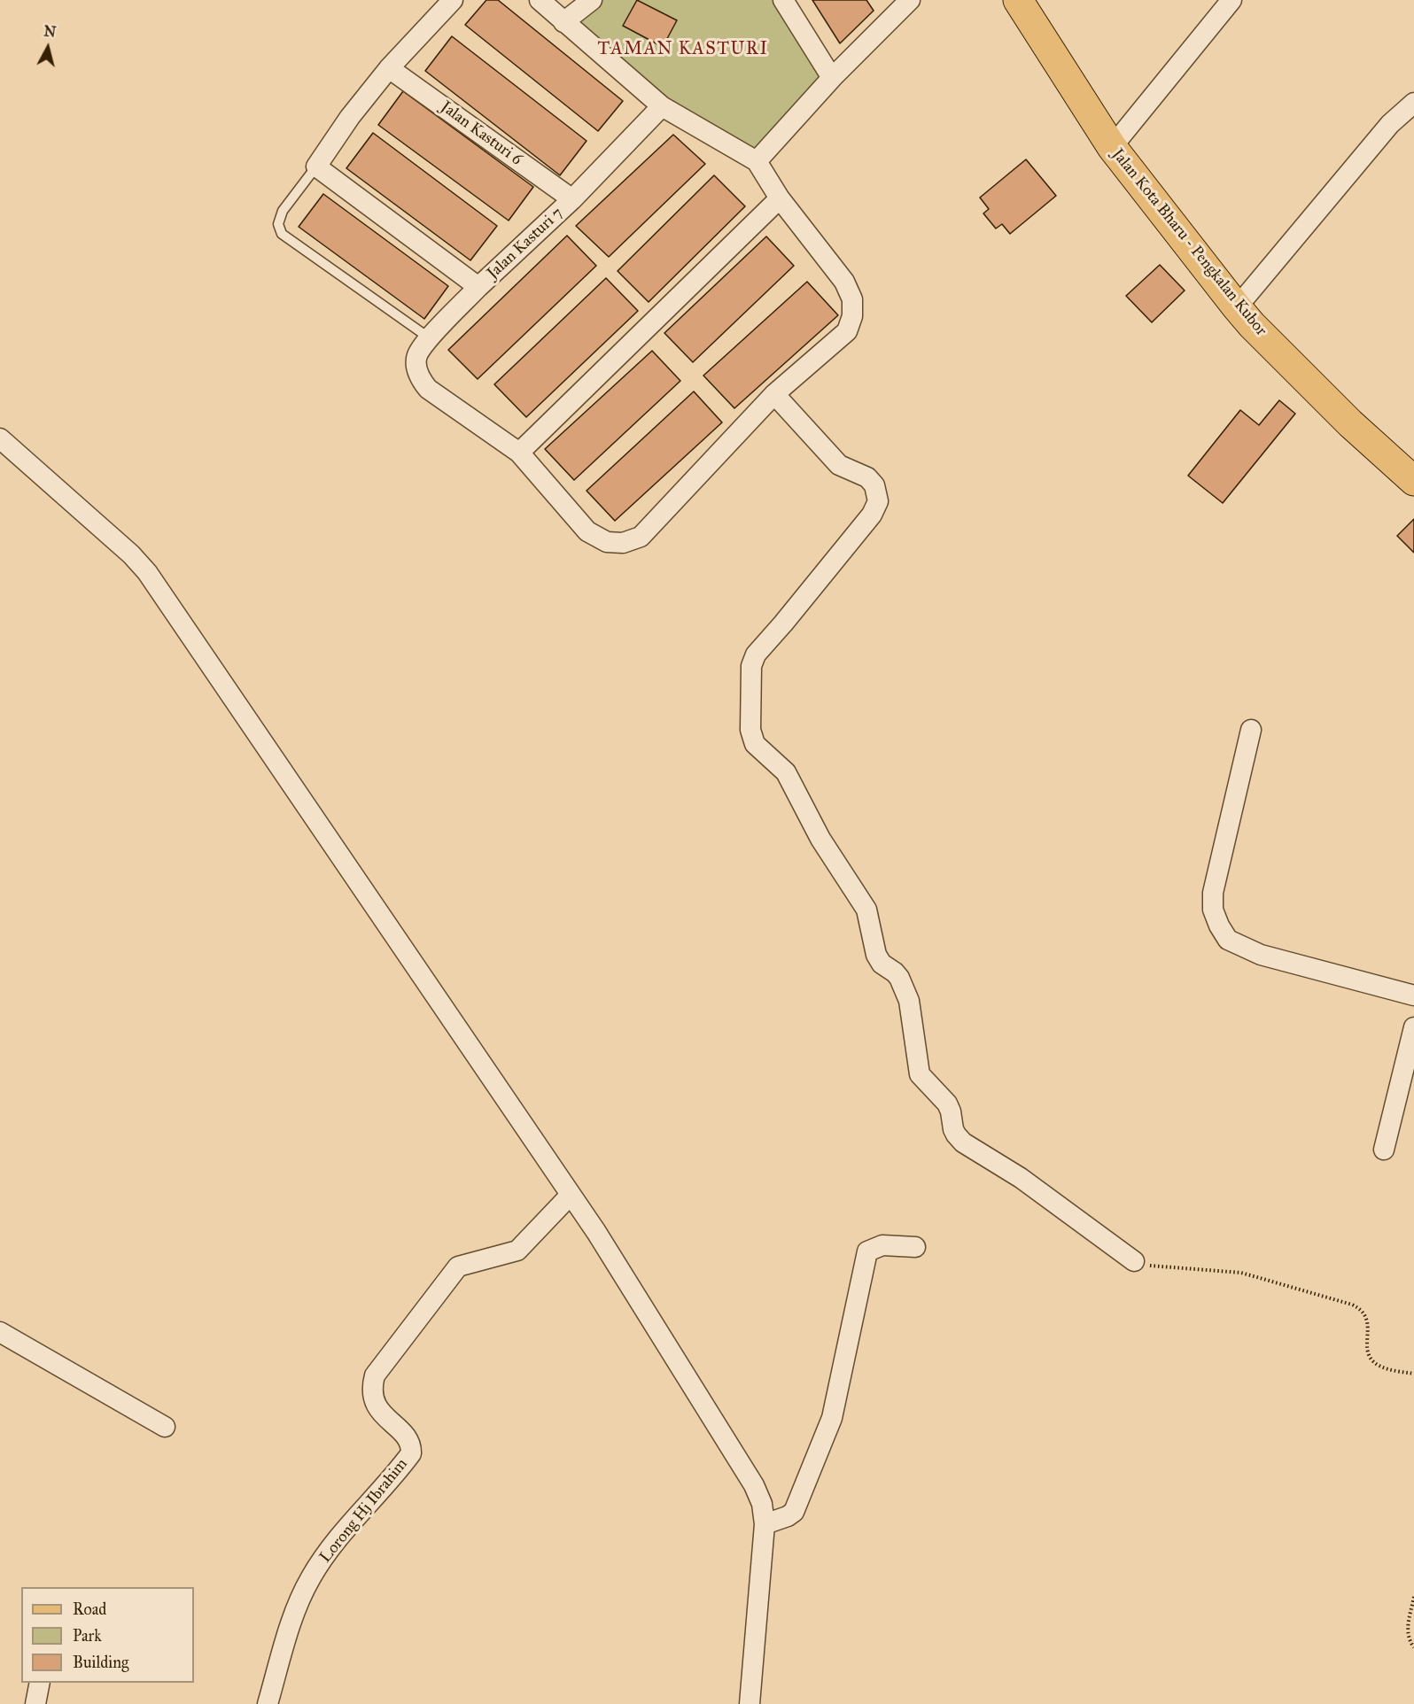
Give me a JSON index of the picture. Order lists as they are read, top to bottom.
{
  "streets": {
    "main road": ["Jalan Kota Bharu - Pengkalan Kubor"],
    "street": ["Jalan Kasturi 6", "Jalan Kasturi 7", "Lorong Hj Ibrahim"]
  },
  "crossings": [
    ["Jalan Kasturi 6", "Jalan Kasturi 7"]
  ],
  "districts": ["TAMAN KASTURI"],
  "legend": ["Road", "Park", "Building"],
  "north": "top"
}
